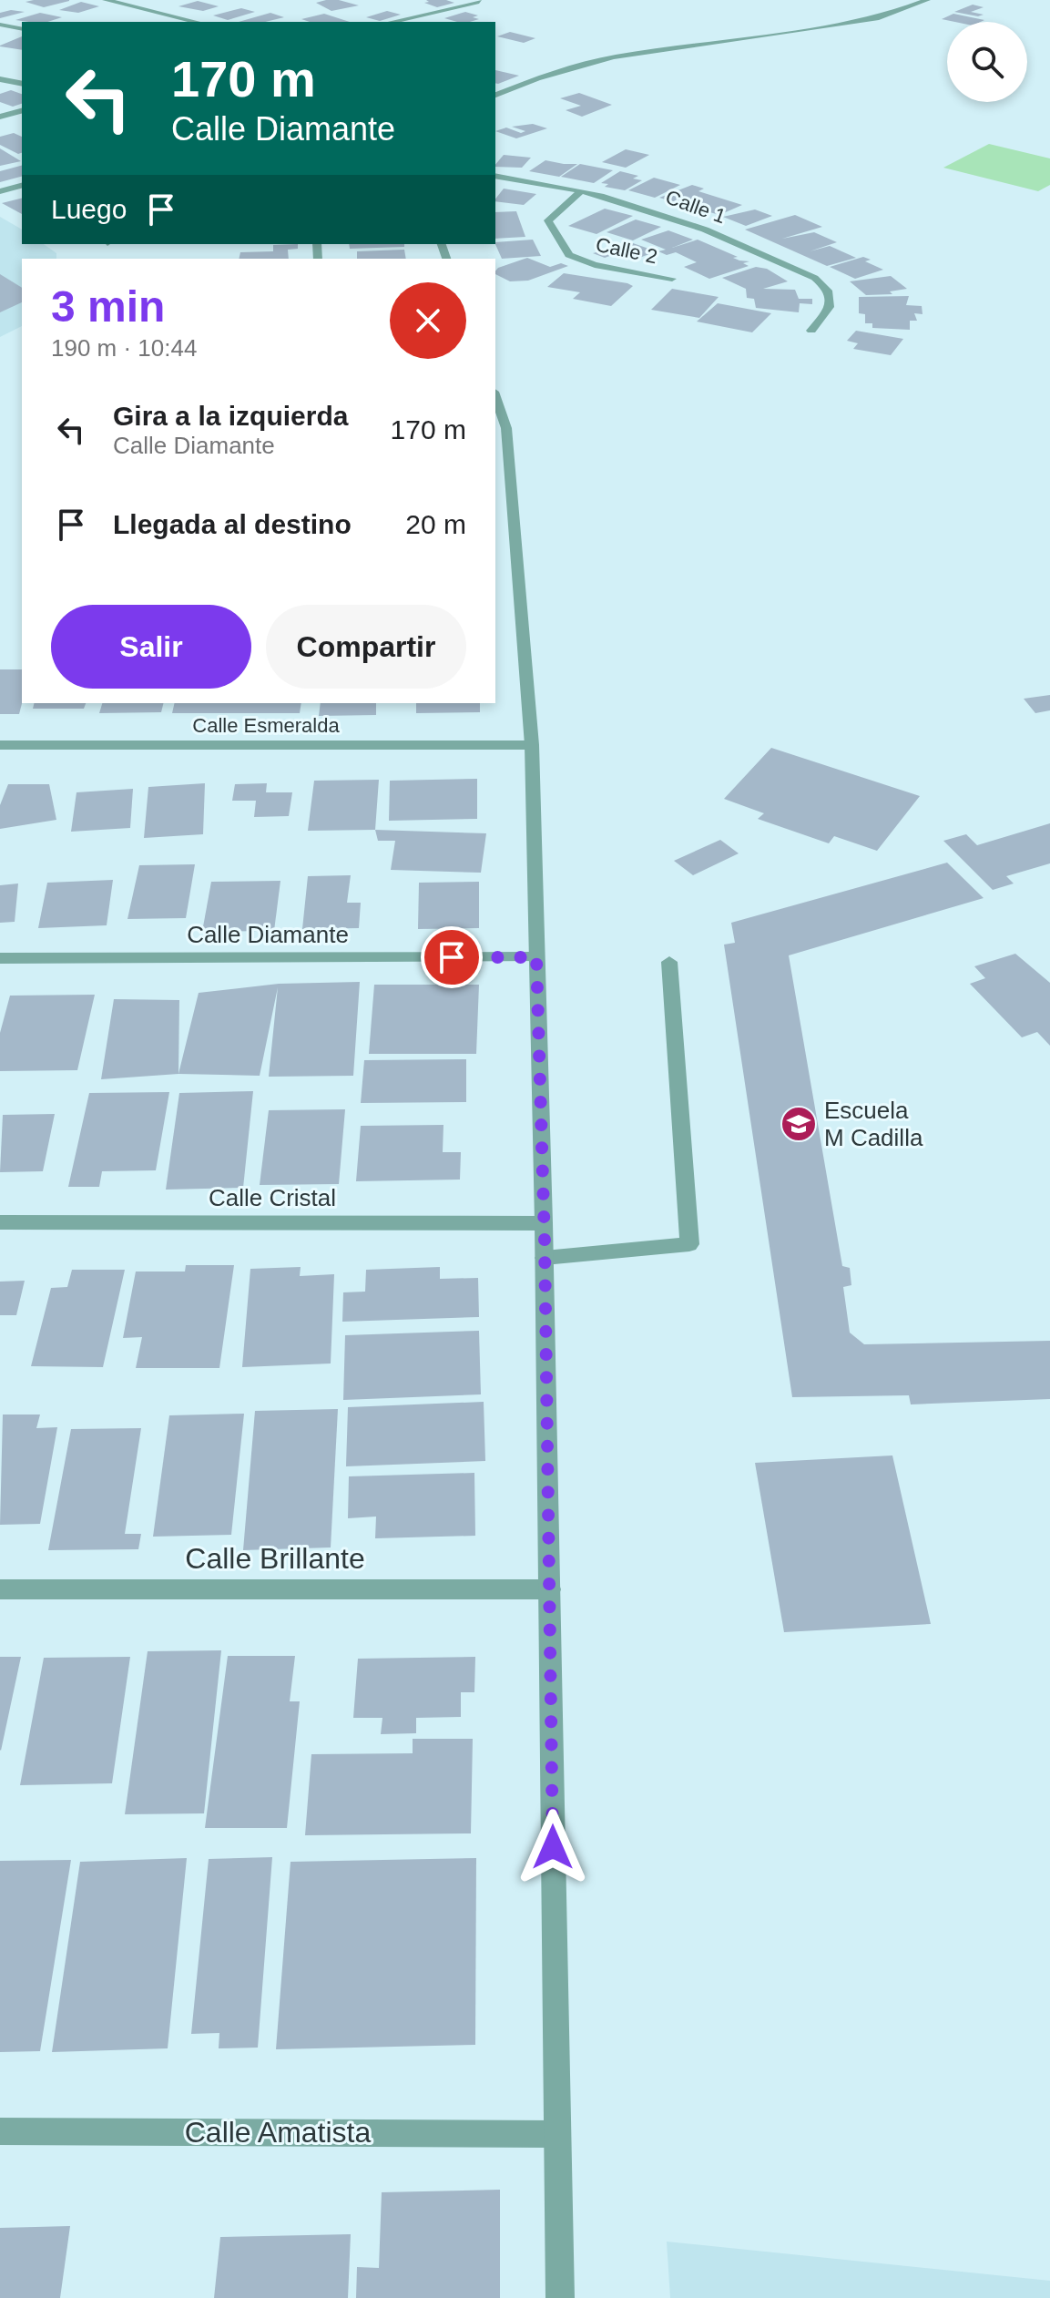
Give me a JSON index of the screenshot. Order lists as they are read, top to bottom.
{
  "streets": {
    "street": [
      "Calle 1",
      "Calle 2",
      "Calle Esmeralda",
      "Calle Diamante",
      "Calle Cristal",
      "Calle Brillante",
      "Calle Amatista"
    ]
  },
  "crossings": [
    ["Calle 1", "Calle 2"]
  ],
  "places": {
    "school or university": ["Escuela M Cadilla"]
  },
  "page": {
    "turn": ["170 m", "Calle Diamante"],
    "then": "Luego",
    "heading": ["3 min", "190 m · 10:44"],
    "list": [
      {
        "name": "Gira a la izquierda",
        "note": "Calle Diamante",
        "value": "170 m"
      },
      {
        "name": "Llegada al destino",
        "value": "20 m"
      }
    ],
    "buttons": ["Salir", "Compartir"]
  }
}
